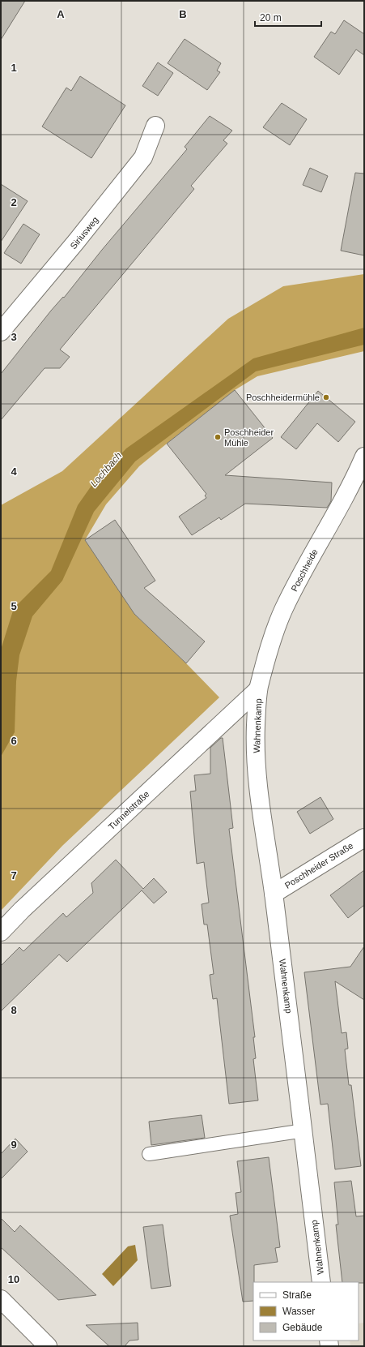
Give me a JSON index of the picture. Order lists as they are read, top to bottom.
{
  "streets": {
    "street": [
      "Siriusweg",
      "Poschheide",
      "Wahnenkamp",
      "Tunnelstraße",
      "Poschheider Straße"
    ]
  },
  "crossings": [
    ["Poschheide", "Wahnenkamp"],
    ["Poschheide", "Tunnelstraße"],
    ["Wahnenkamp", "Tunnelstraße"],
    ["Wahnenkamp", "Poschheider Straße"]
  ],
  "water": ["Lochbach"],
  "places": ["Poschheidermühle", "Poschheider Mühle"],
  "legend": ["Straße", "Wasser", "Gebäude"],
  "scale_bar": "20 m",
  "grid": {
    "columns": ["A", "B"],
    "rows": [
      "1",
      "2",
      "3",
      "4",
      "5",
      "6",
      "7",
      "8",
      "9",
      "10"
    ]
  }
}
